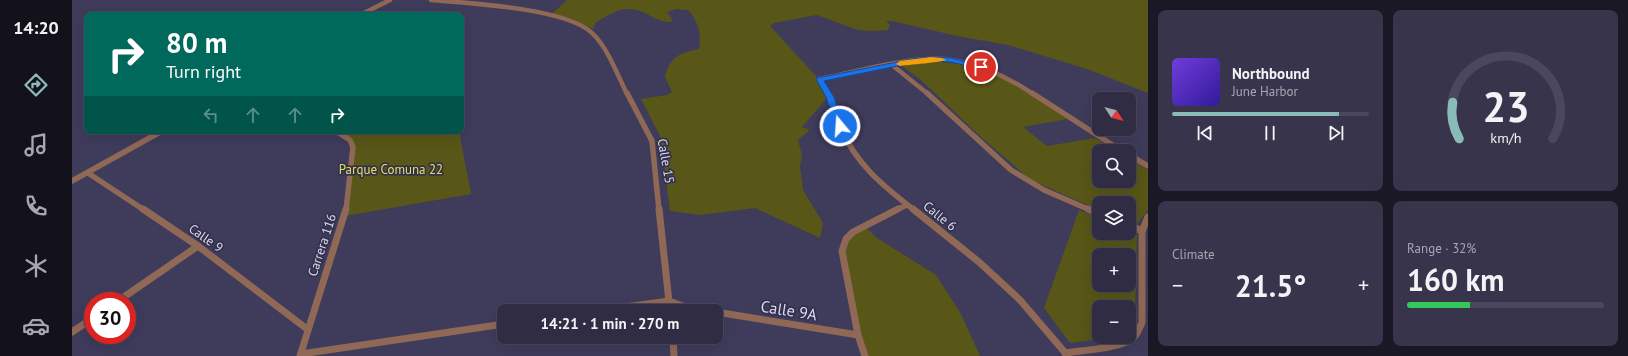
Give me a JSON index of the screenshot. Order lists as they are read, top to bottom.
{
  "streets": {
    "street": [
      "Calle 15",
      "Calle 6",
      "Calle 9",
      "Carrera 116",
      "Calle 9A"
    ]
  },
  "crossings": [
    ["Calle 9", "Carrera 116"]
  ],
  "parks": ["Parque Comuna 22"],
  "north": "bottom right",
  "page": {
    "tabs": "14:20",
    "turn": ["80 m", "Turn right"],
    "song": ["Northbound", "June Harbor"],
    "map_buttons": ["+", "−"],
    "tile": [
      "Climate",
      ["Range · 32%", "160 km"]
    ],
    "heat": ["−", "21.5°", "+"],
    "limit": "30",
    "trip": "14:21 · 1 min · 270 m",
    "gauge": ["23", "km/h"]
  }
}
